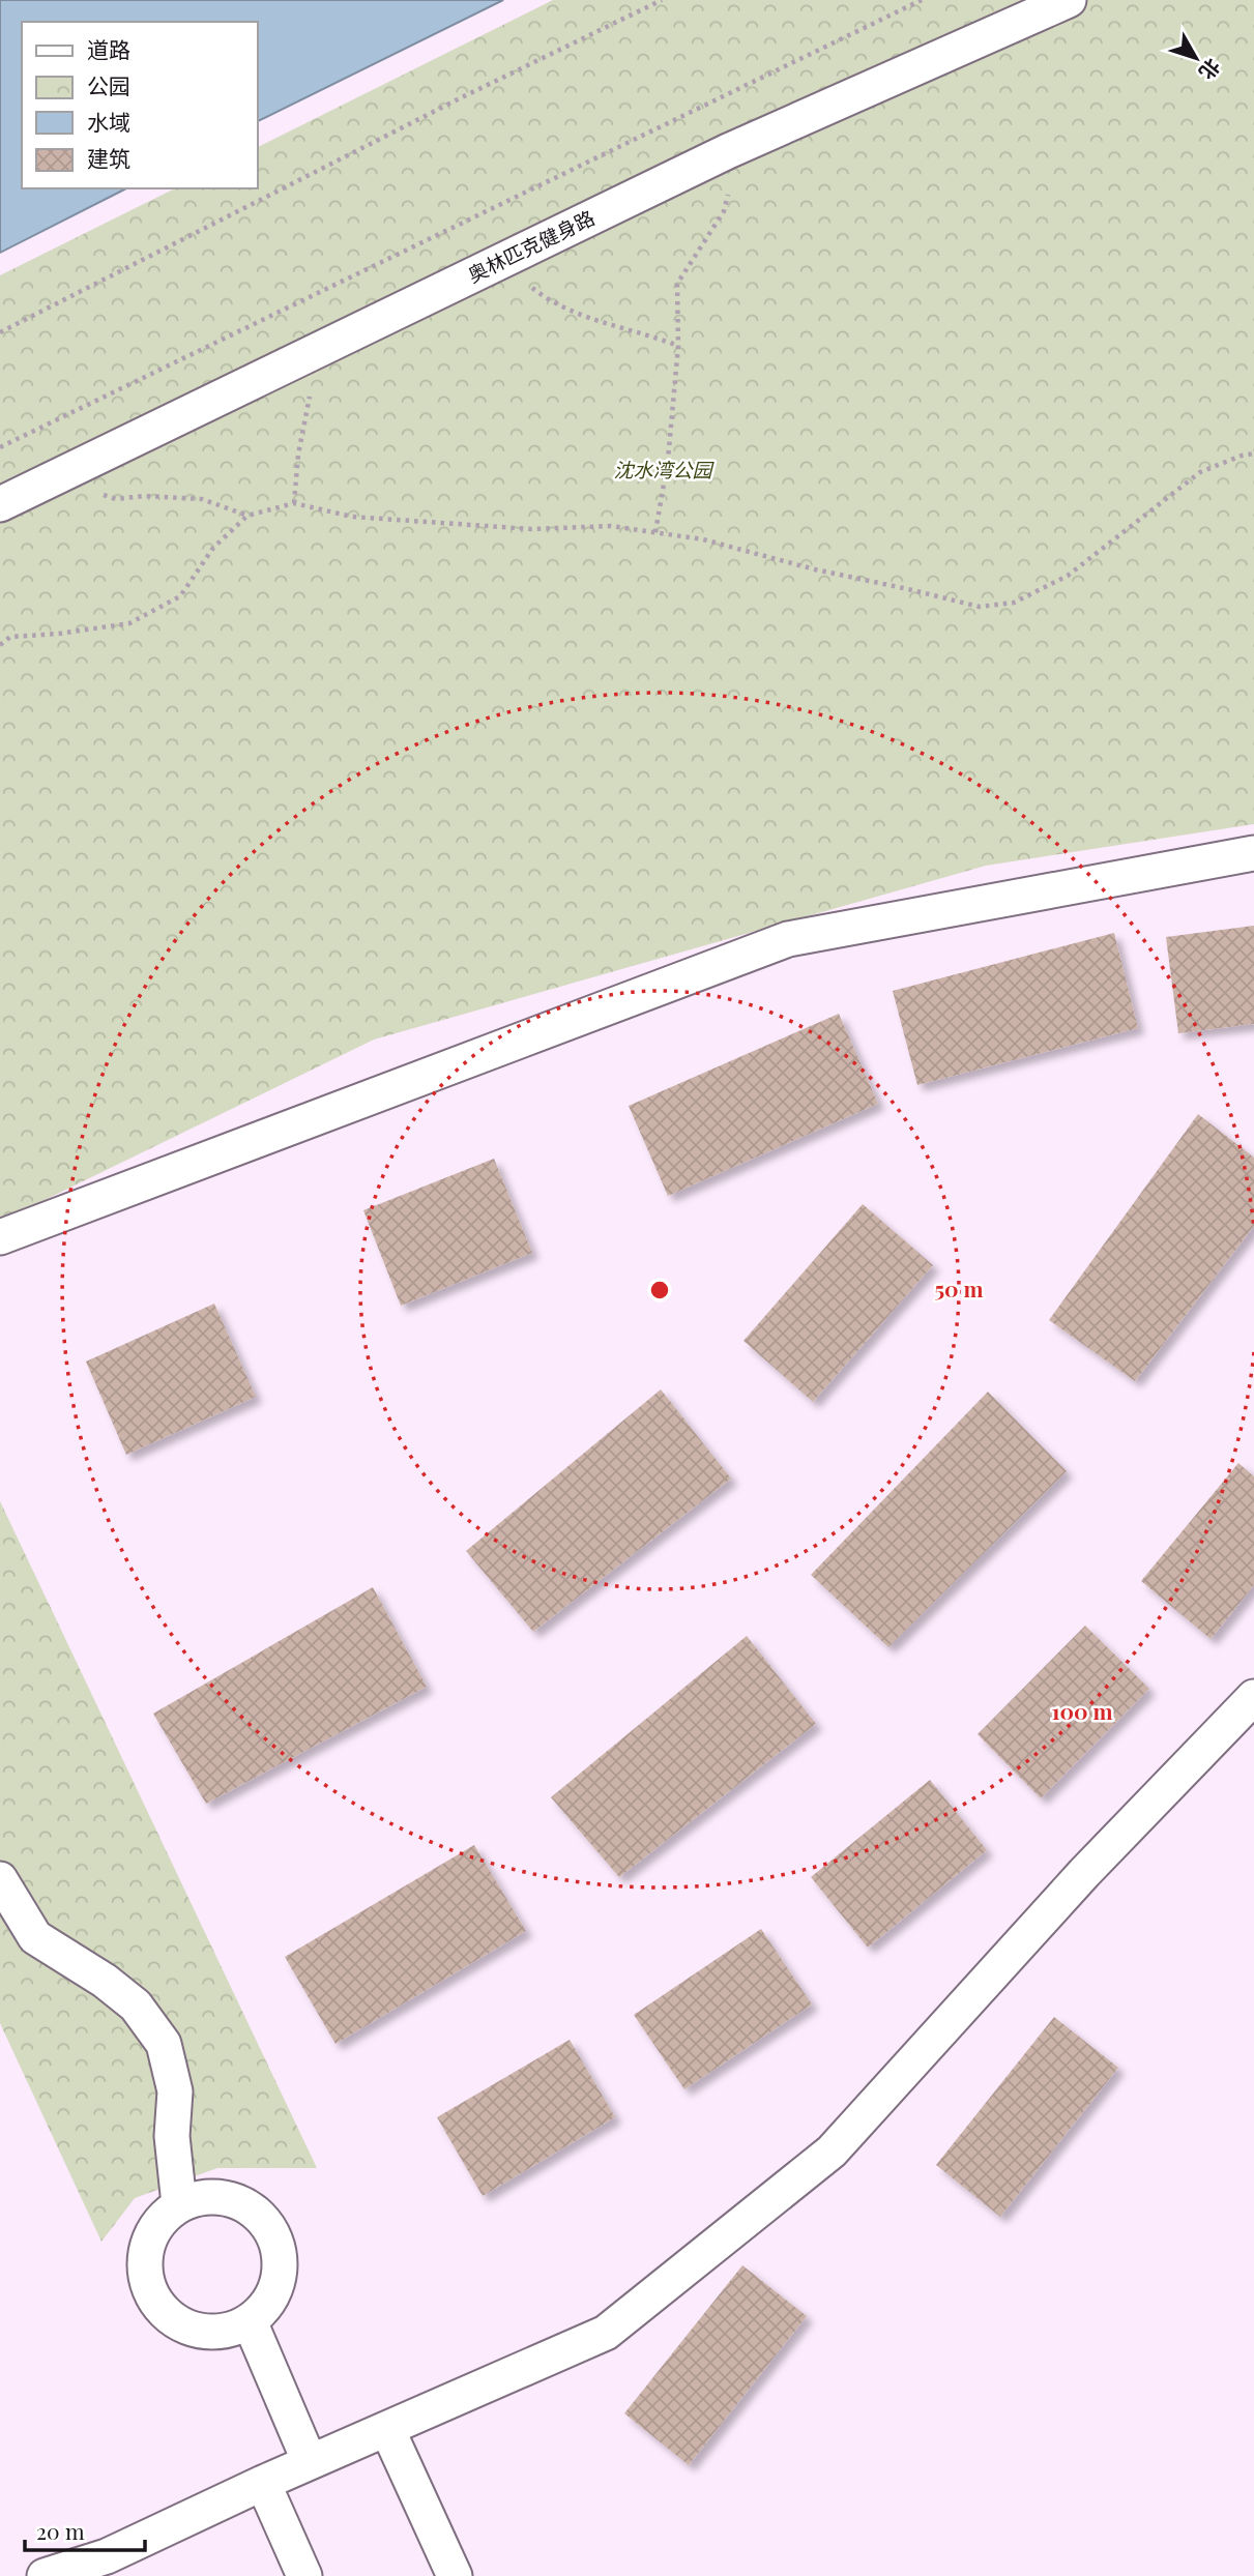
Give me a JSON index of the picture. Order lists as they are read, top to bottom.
{
  "streets": {
    "street": ["奥林匹克健身路"]
  },
  "parks": ["沈水湾公园"],
  "legend": [
    "道路",
    "公园",
    "水域",
    "建筑"
  ],
  "scale_bar": "20 m",
  "north": "bottom right",
  "rings": ["50 m", "100 m"]
}
